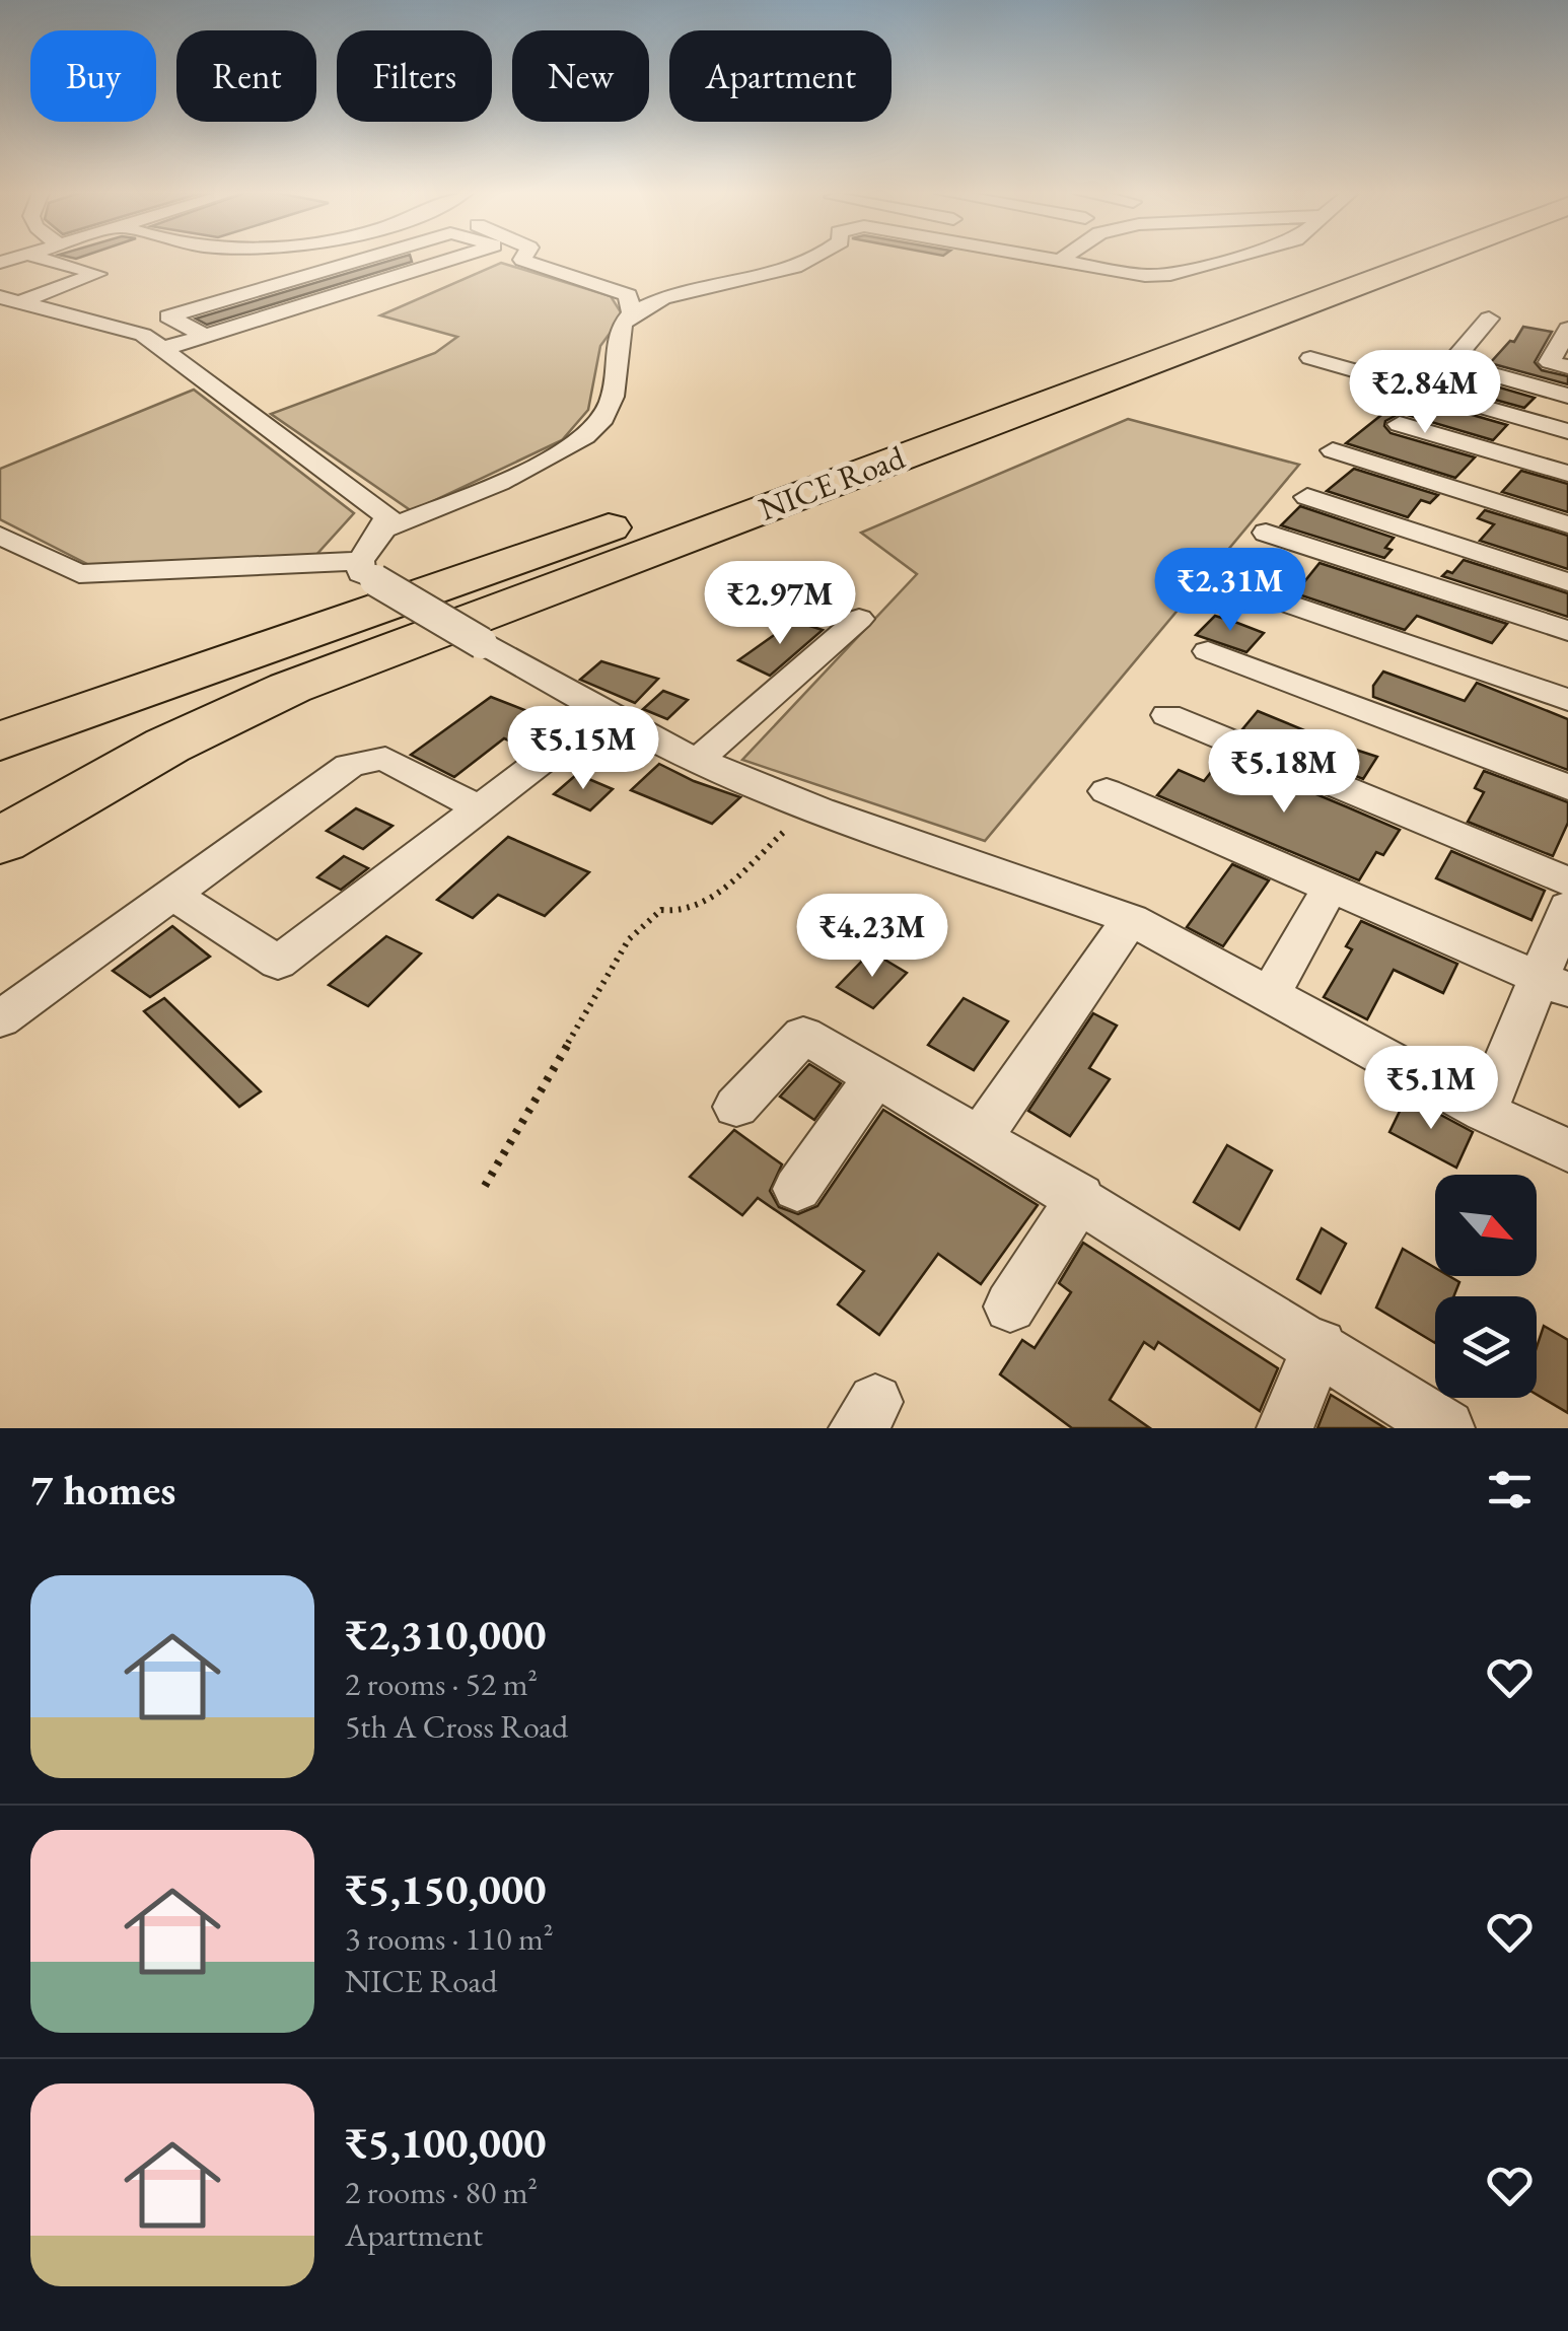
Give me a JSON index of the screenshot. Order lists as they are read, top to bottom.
{
  "streets": {
    "highway": ["NICE Road"]
  },
  "north": "bottom right",
  "page": {
    "chip": [
      "Buy",
      "Rent",
      "Filters",
      "New",
      "Apartment"
    ],
    "price": [
      "₹2.84M",
      "₹2.31M",
      "₹2.97M",
      "₹5.15M",
      "₹5.18M",
      "₹4.23M",
      "₹5.1M"
    ],
    "heading": "7 homes",
    "list": [
      {
        "name": "₹2,310,000",
        "note": "2 rooms · 52 m² · 5th A Cross Road"
      },
      {
        "name": "₹5,150,000",
        "note": "3 rooms · 110 m² · NICE Road"
      },
      {
        "name": "₹5,100,000",
        "note": "2 rooms · 80 m² · Apartment"
      }
    ]
  }
}
